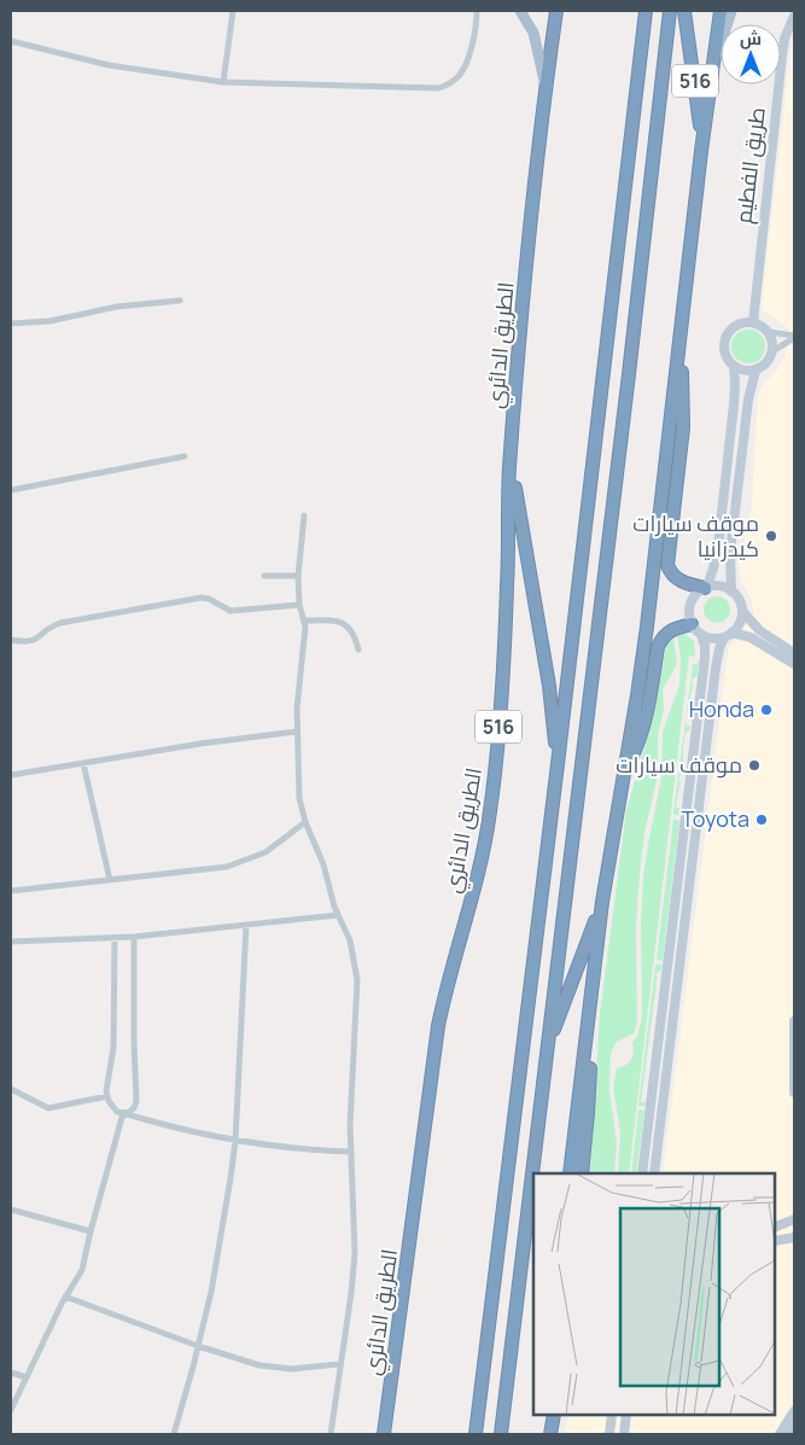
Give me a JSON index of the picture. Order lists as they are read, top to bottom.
{
  "streets": {
    "highway": ["516", "الطريق الدائري"],
    "street": ["طريق الفطيم"]
  },
  "crossings": [
    ["516", "الطريق الدائري"]
  ],
  "places": [
    "موقف سيارات كيدزانيا",
    "Honda",
    "موقف سيارات",
    "Toyota"
  ],
  "north": "top"
}
